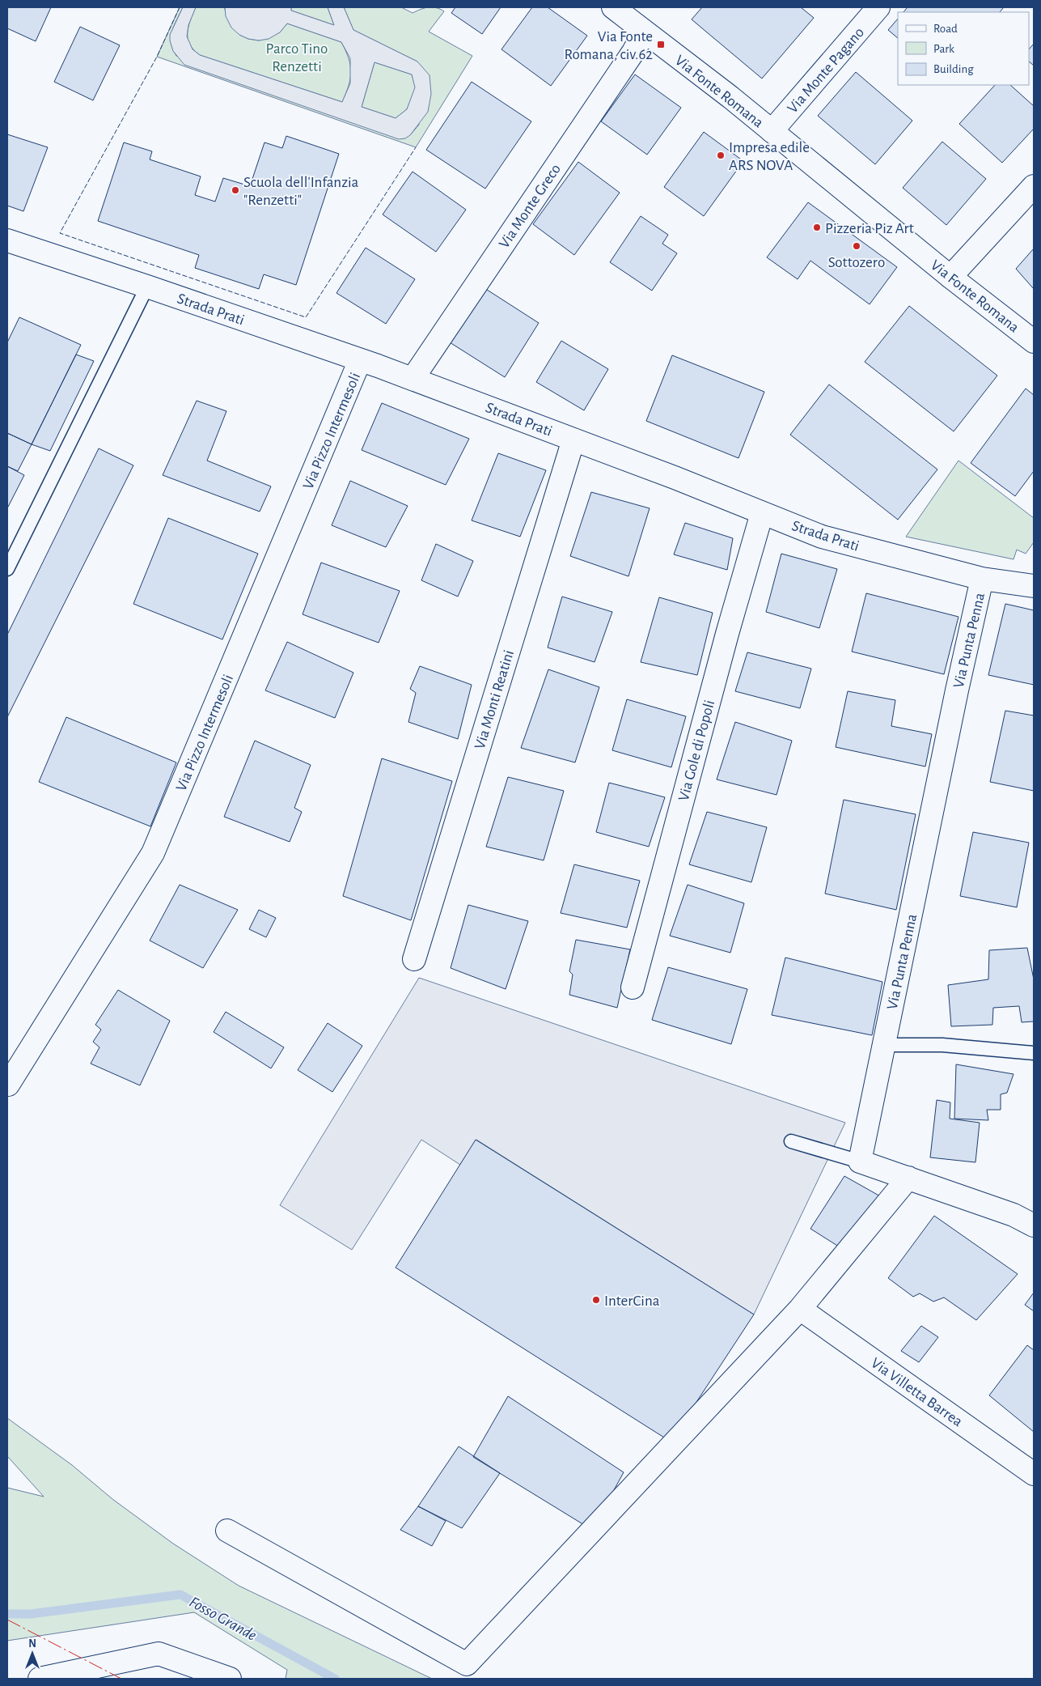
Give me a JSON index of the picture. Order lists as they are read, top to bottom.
{
  "streets": {
    "street": [
      "Via Monte Pagano",
      "Via Fonte Romana",
      "Via Monte Greco",
      "Strada Prati",
      "Via Pizzo Intermesoli",
      "Via Punta Penna",
      "Via Monti Reatini",
      "Via Gole di Popoli",
      "Via Villetta Barrea"
    ]
  },
  "crossings": [
    ["Via Monte Pagano", "Via Fonte Romana"],
    ["Via Fonte Romana", "Via Monte Greco"],
    ["Via Monte Greco", "Strada Prati"],
    ["Strada Prati", "Via Pizzo Intermesoli"],
    ["Strada Prati", "Via Punta Penna"],
    ["Strada Prati", "Via Monti Reatini"],
    ["Strada Prati", "Via Gole di Popoli"]
  ],
  "water": ["Fosso Grande"],
  "parks": ["Parco Tino Renzetti"],
  "places": {
    "transit": ["Via Fonte Romana, civ.62"],
    "other": [
      "Impresa edile ARS NOVA",
      "Scuola dell'Infanzia \"Renzetti\"",
      "Pizzeria Piz Art",
      "Sottozero",
      "InterCina"
    ]
  },
  "legend": ["Road", "Park", "Building"],
  "north": "top"
}
